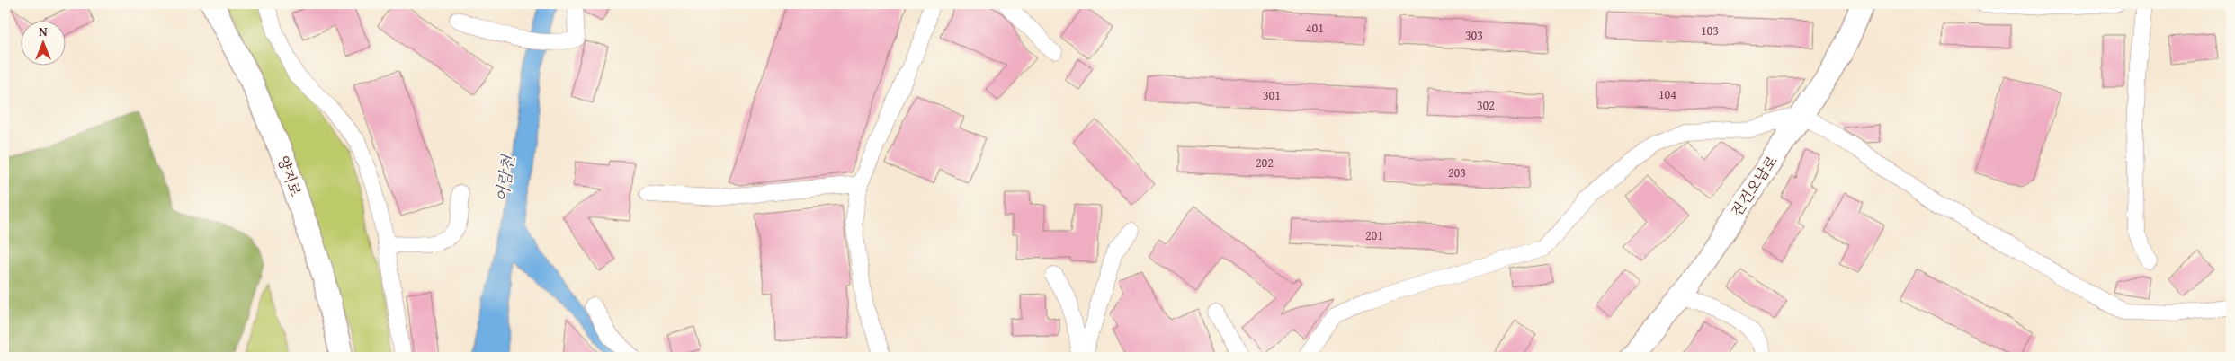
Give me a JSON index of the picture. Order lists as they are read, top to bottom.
{
  "streets": {
    "main road": ["양지로", "진건오남로"]
  },
  "water": ["어람천"],
  "house_numbers": [
    "401",
    "103",
    "303",
    "104",
    "301",
    "302",
    "202",
    "203",
    "201"
  ],
  "north": "top"
}
